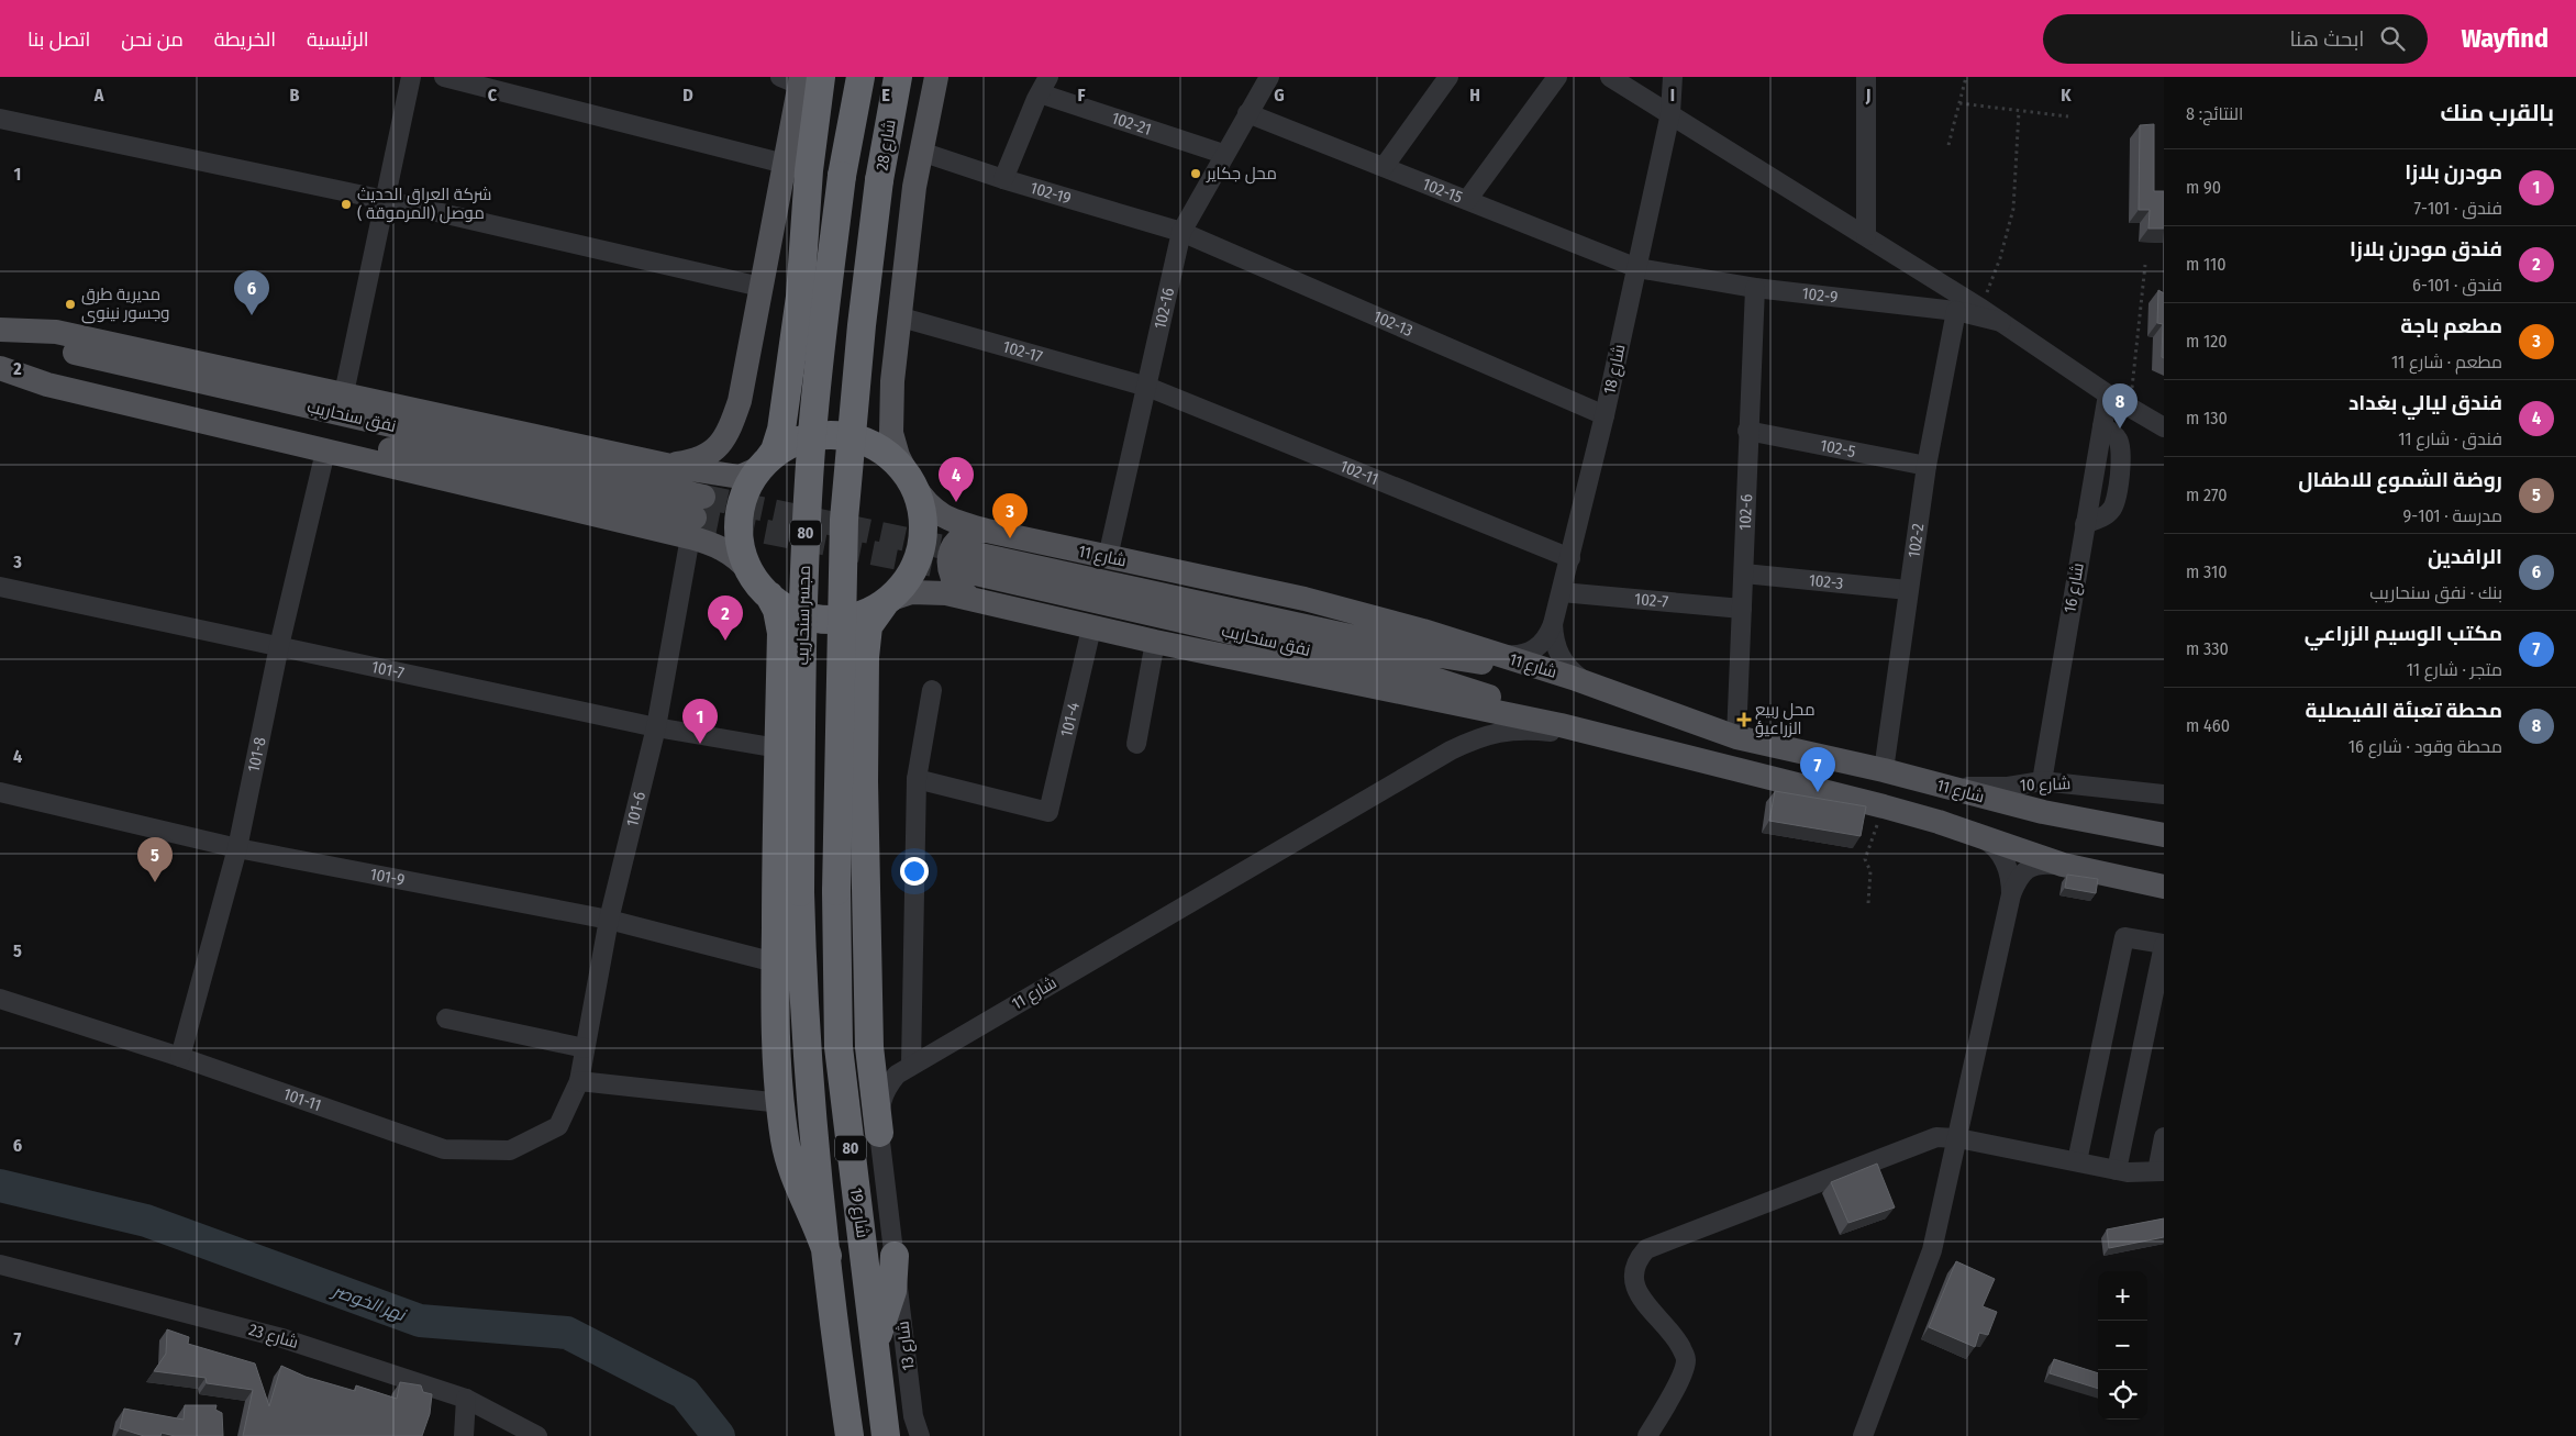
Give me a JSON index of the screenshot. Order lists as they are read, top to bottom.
{
  "streets": {
    "highway": [
      "شارع 28",
      "80",
      "مجسر سنحاريب",
      "شارع 19"
    ],
    "main road": ["نفق سنحاريب", "شارع 11"],
    "street": [
      "102-21",
      "102-15",
      "102-19",
      "102-9",
      "102-16",
      "102-13",
      "102-17",
      "شارع 18",
      "102-5",
      "102-11",
      "102-6",
      "102-2",
      "102-3",
      "شارع 16",
      "102-7",
      "101-7",
      "101-4",
      "101-8",
      "شارع 10",
      "101-6",
      "101-9",
      "101-11",
      "شارع 23",
      "شارع 13"
    ]
  },
  "crossings": [
    ["102-21", "102-16"],
    ["شارع 28", "شارع 19"],
    ["102-15", "102-9"],
    ["102-15", "102-16"],
    ["102-15", "شارع 18"],
    ["102-19", "102-16"],
    ["102-19", "102-13"],
    ["102-19", "شارع 11"],
    ["102-9", "شارع 18"],
    ["102-9", "102-6"],
    ["102-9", "102-2"],
    ["102-16", "102-13"],
    ["102-16", "102-17"],
    ["102-16", "102-11"],
    ["102-16", "شارع 11"],
    ["102-13", "شارع 18"],
    ["102-17", "102-11"],
    ["102-17", "شارع 11"],
    ["شارع 18", "102-11"],
    ["شارع 18", "102-7"],
    ["نفق سنحاريب", "شارع 11"],
    ["نفق سنحاريب", "101-6"],
    ["102-5", "102-6"],
    ["102-5", "102-2"],
    ["102-6", "شارع 11"],
    ["102-6", "102-3"],
    ["102-6", "102-7"],
    ["80", "مجسر سنحاريب"],
    ["102-2", "شارع 11"],
    ["102-2", "102-3"],
    ["شارع 11", "101-4"],
    ["شارع 11", "شارع 10"],
    ["شارع 11", "شارع 13"],
    ["شارع 16", "شارع 10"],
    ["101-7", "101-8"],
    ["101-7", "101-6"],
    ["101-8", "101-9"],
    ["101-8", "101-11"],
    ["101-6", "101-9"],
    ["101-6", "101-11"]
  ],
  "water": ["نهر الخوصر"],
  "places": {
    "other": ["محل جكاير", "شركة العراق الحديث ( المرموقة) موصل", "مديرية طرق وجسور نينوى"],
    "health": ["محل ربيع الزراعيؤ"]
  },
  "page": {
    "header": "Wayfind",
    "search": "ابحث هنا",
    "nav": [
      "الرئيسية",
      "الخريطة",
      "من نحن",
      "اتصل بنا"
    ],
    "heading": ["بالقرب منك", "النتائج: 8"],
    "list": [
      {
        "mark": "1",
        "name": "مودرن بلازا",
        "note": "فندق · 101-7",
        "value": "90 m"
      },
      {
        "mark": "2",
        "name": "فندق مودرن بلازا",
        "note": "فندق · 101-6",
        "value": "110 m"
      },
      {
        "mark": "3",
        "name": "مطعم باجة",
        "note": "مطعم · شارع 11",
        "value": "120 m"
      },
      {
        "mark": "4",
        "name": "فندق ليالي بغداد",
        "note": "فندق · شارع 11",
        "value": "130 m"
      },
      {
        "mark": "5",
        "name": "روضة الشموع للاطفال",
        "note": "مدرسة · 101-9",
        "value": "270 m"
      },
      {
        "mark": "6",
        "name": "الرافدين",
        "note": "بنك · نفق سنحاريب",
        "value": "310 m"
      },
      {
        "mark": "7",
        "name": "مكتب الوسيم الزراعي",
        "note": "متجر · شارع 11",
        "value": "330 m"
      },
      {
        "mark": "8",
        "name": "محطة تعبئة الفيصلية",
        "note": "محطة وقود · شارع 16",
        "value": "460 m"
      }
    ],
    "pins": [
      "6",
      "8",
      "4",
      "3",
      "2",
      "1",
      "7",
      "5"
    ],
    "map_buttons": ["+", "−"]
  },
  "grid": {
    "columns": [
      "A",
      "B",
      "C",
      "D",
      "E",
      "F",
      "G",
      "H",
      "I",
      "J",
      "K"
    ],
    "rows": [
      "1",
      "2",
      "3",
      "4",
      "5",
      "6",
      "7"
    ]
  }
}
